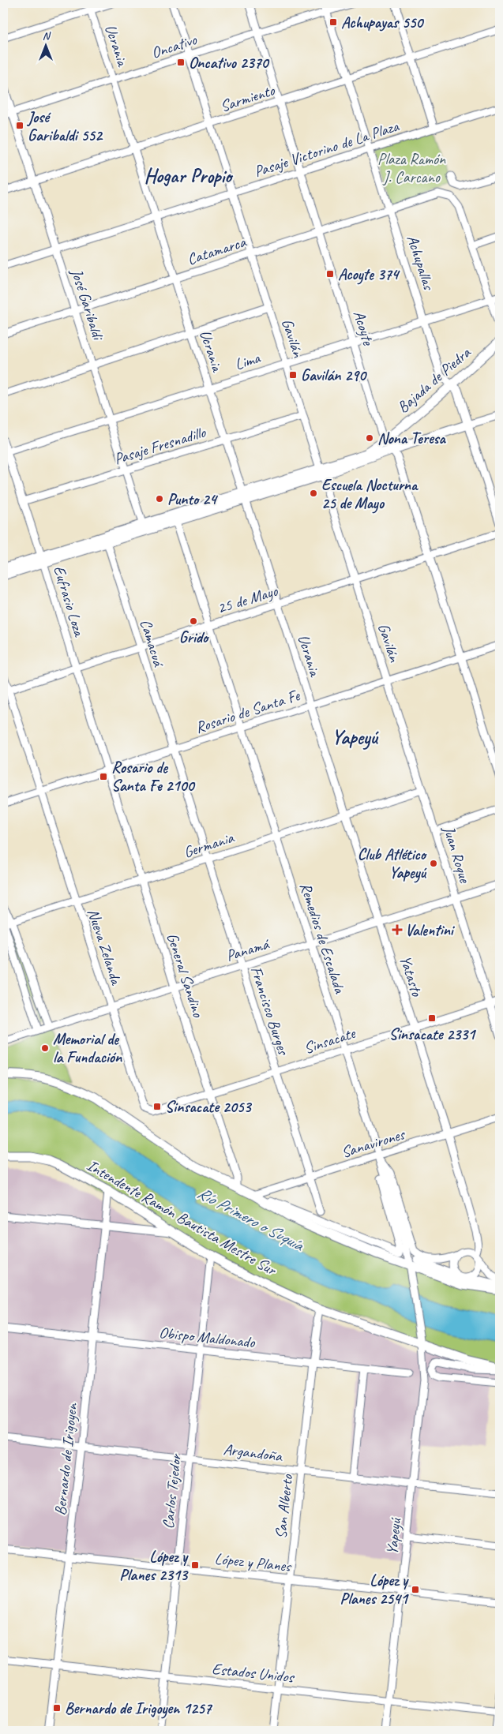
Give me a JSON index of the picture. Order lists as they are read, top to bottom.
{
  "streets": {
    "main road": ["Achupallas", "Bajada de Piedra", "Intendente Ramón Bautista Mestre Sur"],
    "street": [
      "Ucrania",
      "Oncativo",
      "Sarmiento",
      "Pasaje Victorino de La Plaza",
      "Catamarca",
      "José Garibaldi",
      "Acoyte",
      "Gavilán",
      "Lima",
      "Pasaje Fresnadillo",
      "25 de Mayo",
      "Eufrasio Loza",
      "Camacuá",
      "Rosario de Santa Fe",
      "Germania",
      "Juan Roque",
      "Remedios de Escalada",
      "Nueva Zelanda",
      "Panamá",
      "General Sandino",
      "Yatasto",
      "Francisco Burges",
      "Sinsacate",
      "Sanavirones",
      "Obispo Maldonado",
      "Argandoña",
      "Bernardo de Irigoyen",
      "Carlos Tejedor",
      "San Alberto",
      "Yapeyú",
      "López y Planes",
      "Estados Unidos"
    ]
  },
  "crossings": [
    ["Ucrania", "Oncativo"],
    ["Ucrania", "Sarmiento"],
    ["Ucrania", "Pasaje Victorino de La Plaza"],
    ["Ucrania", "Catamarca"],
    ["Ucrania", "Lima"],
    ["Ucrania", "Pasaje Fresnadillo"],
    ["Ucrania", "25 de Mayo"],
    ["Ucrania", "Rosario de Santa Fe"],
    ["Ucrania", "Yatasto"],
    ["Oncativo", "Achupallas"],
    ["Oncativo", "José Garibaldi"],
    ["Oncativo", "Acoyte"],
    ["Oncativo", "Gavilán"],
    ["Sarmiento", "Achupallas"],
    ["Sarmiento", "José Garibaldi"],
    ["Sarmiento", "Acoyte"],
    ["Sarmiento", "Gavilán"],
    ["Pasaje Victorino de La Plaza", "Achupallas"],
    ["Pasaje Victorino de La Plaza", "José Garibaldi"],
    ["Pasaje Victorino de La Plaza", "Acoyte"],
    ["Pasaje Victorino de La Plaza", "Gavilán"],
    ["Catamarca", "Achupallas"],
    ["Catamarca", "José Garibaldi"],
    ["Catamarca", "Acoyte"],
    ["Catamarca", "Gavilán"],
    ["Achupallas", "Lima"],
    ["Achupallas", "Bajada de Piedra"],
    ["José Garibaldi", "Lima"],
    ["José Garibaldi", "Pasaje Fresnadillo"],
    ["Acoyte", "Lima"],
    ["Acoyte", "Bajada de Piedra"],
    ["Acoyte", "25 de Mayo"],
    ["Acoyte", "Rosario de Santa Fe"],
    ["Gavilán", "Lima"],
    ["Gavilán", "Bajada de Piedra"],
    ["Gavilán", "Pasaje Fresnadillo"],
    ["Gavilán", "25 de Mayo"],
    ["Gavilán", "Rosario de Santa Fe"],
    ["Gavilán", "Juan Roque"],
    ["Lima", "Eufrasio Loza"],
    ["Pasaje Fresnadillo", "Eufrasio Loza"],
    ["25 de Mayo", "Eufrasio Loza"],
    ["25 de Mayo", "Camacuá"],
    ["25 de Mayo", "Nueva Zelanda"],
    ["Eufrasio Loza", "Rosario de Santa Fe"],
    ["Eufrasio Loza", "General Sandino"],
    ["Camacuá", "Rosario de Santa Fe"],
    ["Camacuá", "Francisco Burges"],
    ["Rosario de Santa Fe", "Juan Roque"],
    ["Rosario de Santa Fe", "Remedios de Escalada"],
    ["Rosario de Santa Fe", "Nueva Zelanda"],
    ["Rosario de Santa Fe", "General Sandino"],
    ["Rosario de Santa Fe", "Yatasto"],
    ["Rosario de Santa Fe", "Francisco Burges"],
    ["Germania", "Juan Roque"],
    ["Germania", "Remedios de Escalada"],
    ["Germania", "Nueva Zelanda"],
    ["Germania", "General Sandino"],
    ["Germania", "Yatasto"],
    ["Germania", "Francisco Burges"],
    ["Juan Roque", "Panamá"],
    ["Juan Roque", "Sinsacate"],
    ["Remedios de Escalada", "Panamá"],
    ["Remedios de Escalada", "Sinsacate"],
    ["Remedios de Escalada", "Sanavirones"],
    ["Remedios de Escalada", "Yapeyú"],
    ["Nueva Zelanda", "Panamá"],
    ["Nueva Zelanda", "Sinsacate"],
    ["Panamá", "General Sandino"],
    ["Panamá", "Yatasto"],
    ["Panamá", "Francisco Burges"],
    ["General Sandino", "Sinsacate"],
    ["Yatasto", "Sinsacate"],
    ["Yatasto", "Sanavirones"],
    ["Francisco Burges", "Sinsacate"],
    ["Francisco Burges", "Sanavirones"],
    ["Intendente Ramón Bautista Mestre Sur", "Bernardo de Irigoyen"],
    ["Intendente Ramón Bautista Mestre Sur", "Carlos Tejedor"],
    ["Intendente Ramón Bautista Mestre Sur", "San Alberto"],
    ["Intendente Ramón Bautista Mestre Sur", "Yapeyú"],
    ["Obispo Maldonado", "Bernardo de Irigoyen"],
    ["Obispo Maldonado", "Carlos Tejedor"],
    ["Obispo Maldonado", "San Alberto"],
    ["Argandoña", "Bernardo de Irigoyen"],
    ["Argandoña", "Carlos Tejedor"],
    ["Argandoña", "San Alberto"],
    ["Argandoña", "Yapeyú"],
    ["Bernardo de Irigoyen", "López y Planes"],
    ["Bernardo de Irigoyen", "Estados Unidos"],
    ["Carlos Tejedor", "López y Planes"],
    ["Carlos Tejedor", "Estados Unidos"],
    ["San Alberto", "López y Planes"],
    ["San Alberto", "Estados Unidos"],
    ["Yapeyú", "López y Planes"],
    ["Yapeyú", "Estados Unidos"]
  ],
  "districts": ["Hogar Propio", "Yapeyú"],
  "water": ["Río Primero o Suquía"],
  "parks": ["Plaza Ramón J. Carcano"],
  "places": {
    "transit": [
      "Achupayas 550",
      "Oncativo 2370",
      "José Garibaldi 552",
      "Acoyte 374",
      "Gavilán 290",
      "Rosario de Santa Fe 2100",
      "Sinsacate 2331",
      "Sinsacate 2053",
      "López y Planes 2313",
      "López y Planes 2541",
      "Bernardo de Irigoyen 1257"
    ],
    "other": [
      "Nona Teresa",
      "Escuela Nocturna 25 de Mayo",
      "Punto 24",
      "Grido",
      "Club Atlético Yapeyú",
      "Memorial de la Fundación"
    ],
    "health": ["Valentini"]
  },
  "north": "top"
}
